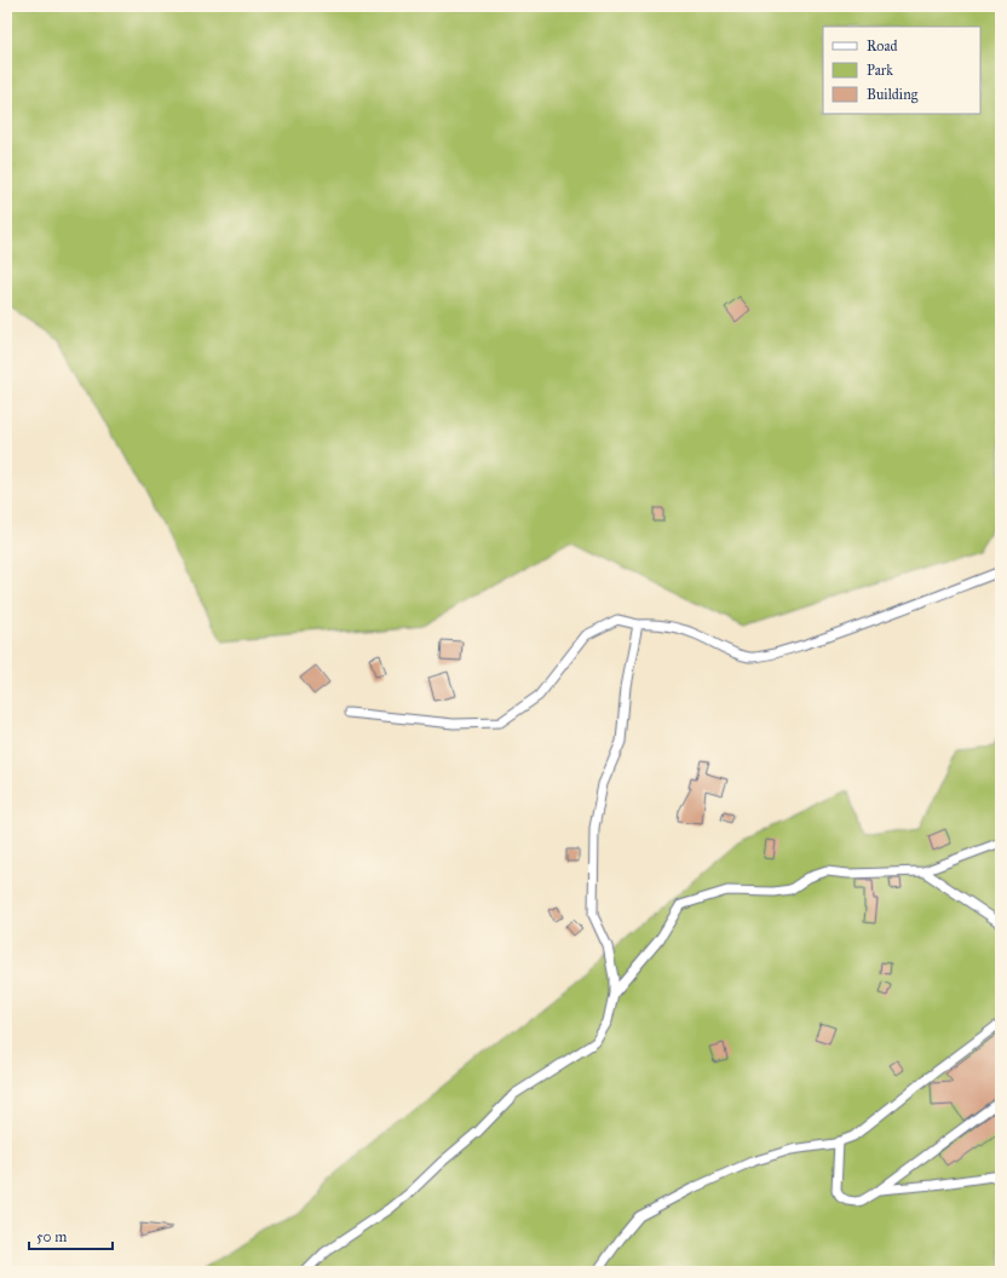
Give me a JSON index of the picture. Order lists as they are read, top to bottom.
{
  "legend": ["Road", "Park", "Building"],
  "scale_bar": "50 m"
}
